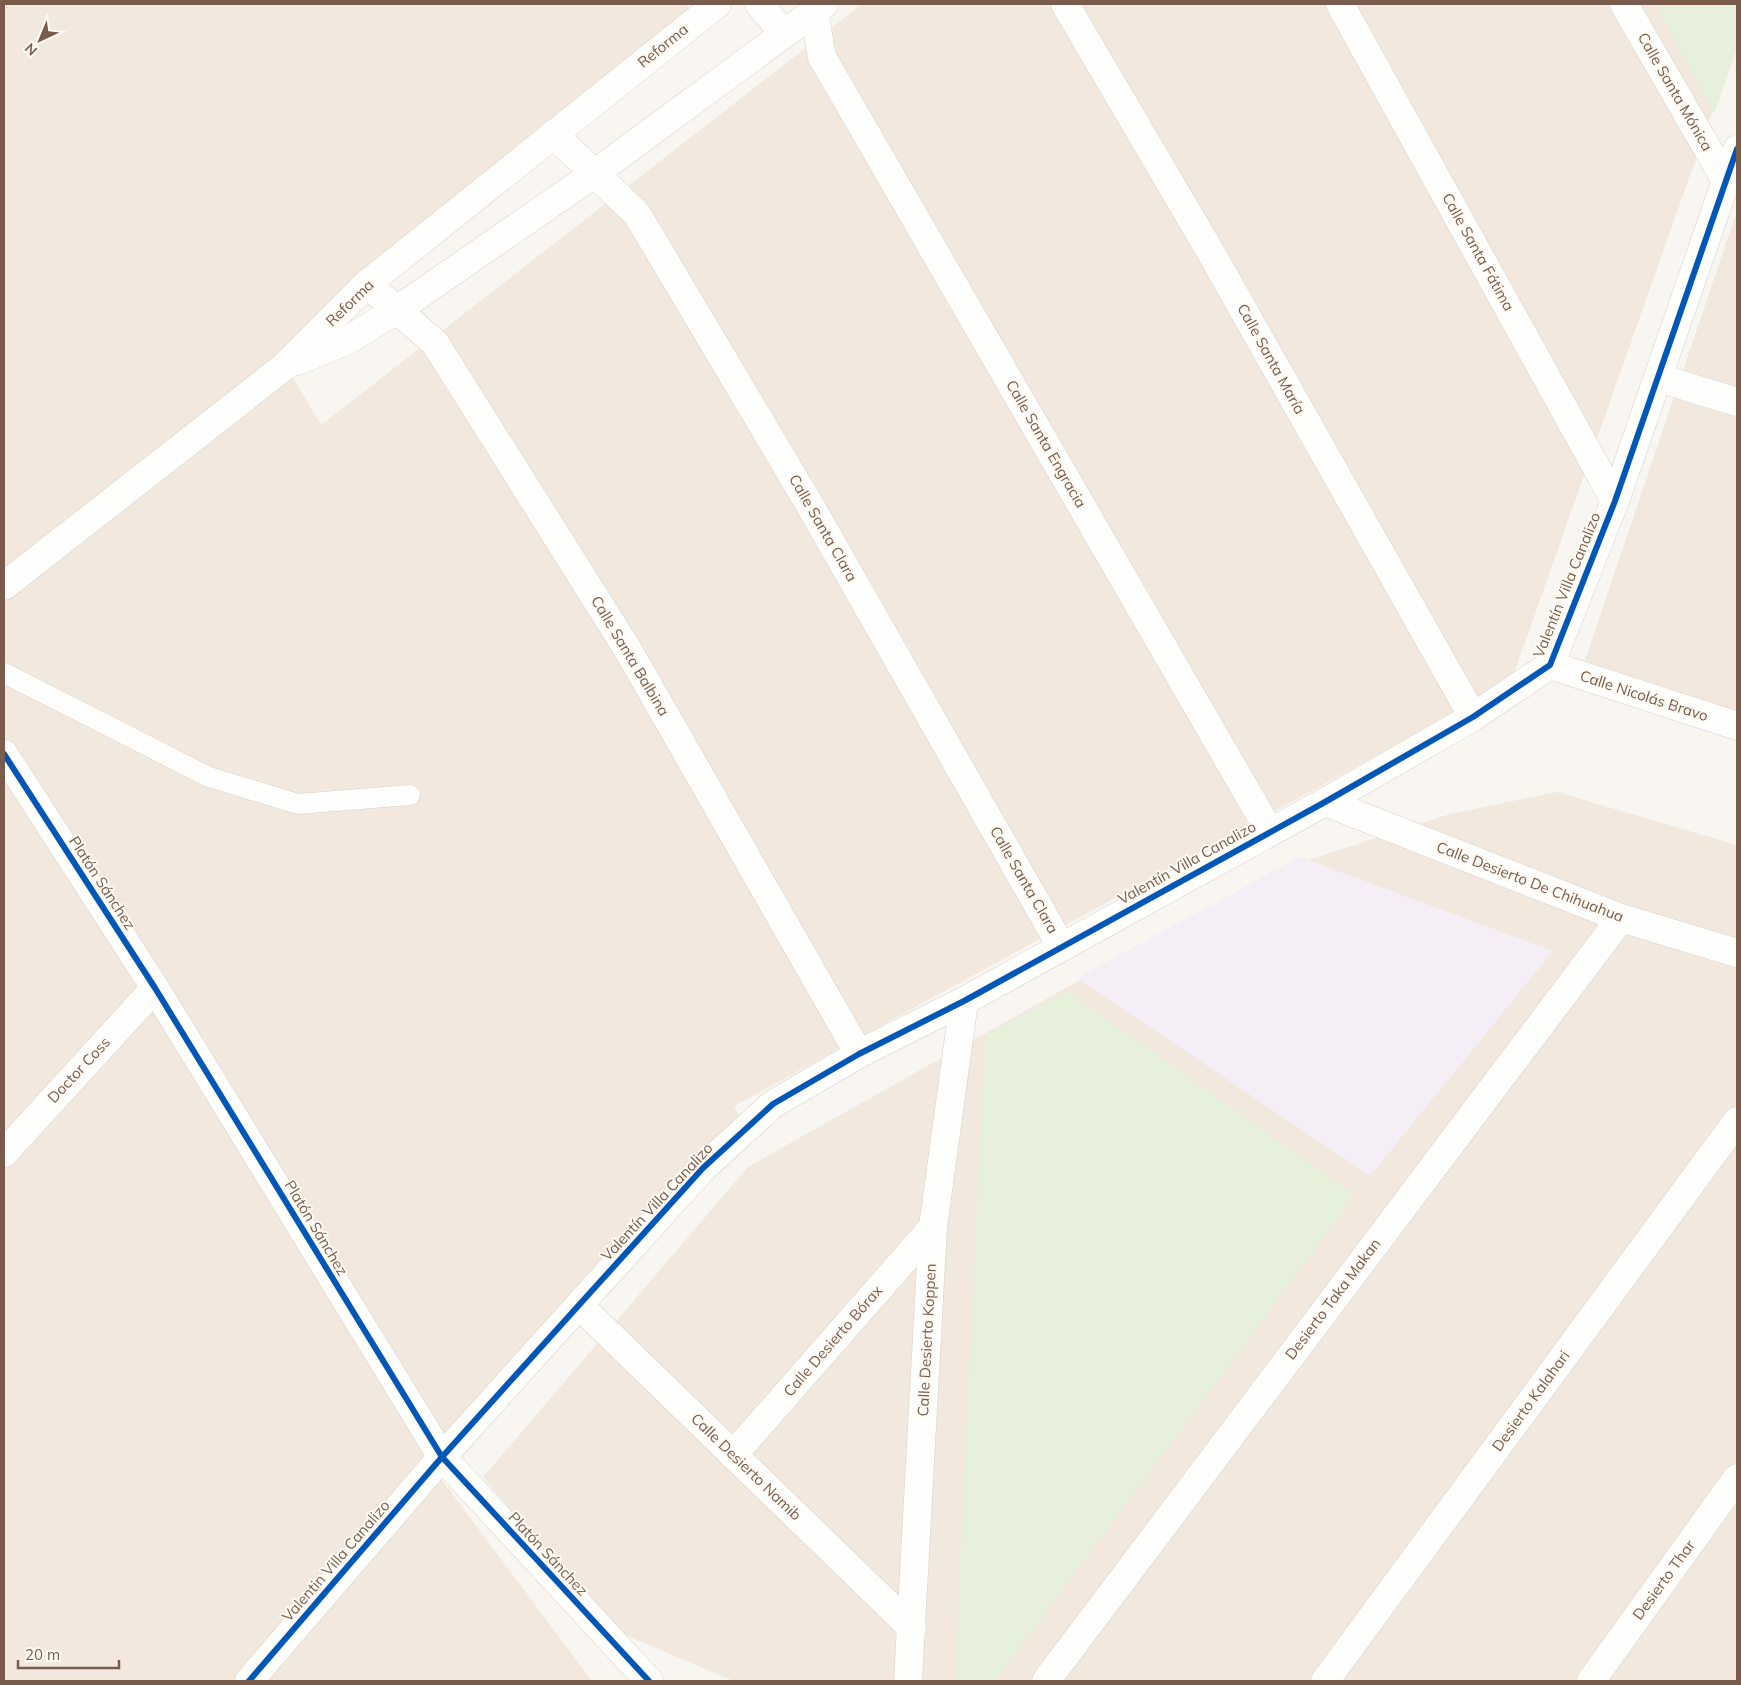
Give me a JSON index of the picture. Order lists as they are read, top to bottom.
{
  "streets": {
    "street": [
      "Reforma",
      "Calle Santa Mónica",
      "Calle Santa Fátima",
      "Calle Santa María",
      "Calle Santa Engracia",
      "Calle Santa Clara",
      "Valentín Villa Canalizo",
      "Calle Santa Balbina",
      "Calle Nicolás Bravo",
      "Calle Desierto De Chihuahua",
      "Platón Sánchez",
      "Doctor Coss",
      "Desierto Taka Makan",
      "Calle Desierto Koppen",
      "Calle Desierto Bórax",
      "Desierto Kalahari",
      "Calle Desierto Namib",
      "Valentin Villa Canalizo",
      "Desierto Thar"
    ]
  },
  "crossings": [
    ["Reforma", "Calle Santa Clara"],
    ["Reforma", "Calle Santa Balbina"],
    ["Calle Santa Mónica", "Valentín Villa Canalizo"],
    ["Calle Santa Fátima", "Valentín Villa Canalizo"],
    ["Calle Santa María", "Valentín Villa Canalizo"],
    ["Calle Santa Engracia", "Valentín Villa Canalizo"],
    ["Calle Santa Clara", "Valentín Villa Canalizo"],
    ["Valentín Villa Canalizo", "Calle Santa Balbina"],
    ["Valentín Villa Canalizo", "Calle Nicolás Bravo"],
    ["Valentín Villa Canalizo", "Calle Desierto De Chihuahua"],
    ["Valentín Villa Canalizo", "Platón Sánchez"],
    ["Valentín Villa Canalizo", "Calle Desierto Koppen"],
    ["Valentín Villa Canalizo", "Calle Desierto Namib"],
    ["Valentín Villa Canalizo", "Valentin Villa Canalizo"],
    ["Calle Desierto De Chihuahua", "Desierto Taka Makan"],
    ["Platón Sánchez", "Doctor Coss"],
    ["Platón Sánchez", "Valentin Villa Canalizo"],
    ["Calle Desierto Koppen", "Calle Desierto Bórax"],
    ["Calle Desierto Koppen", "Calle Desierto Namib"],
    ["Calle Desierto Bórax", "Calle Desierto Namib"]
  ],
  "scale_bar": "20 m",
  "north": "bottom left"
}
